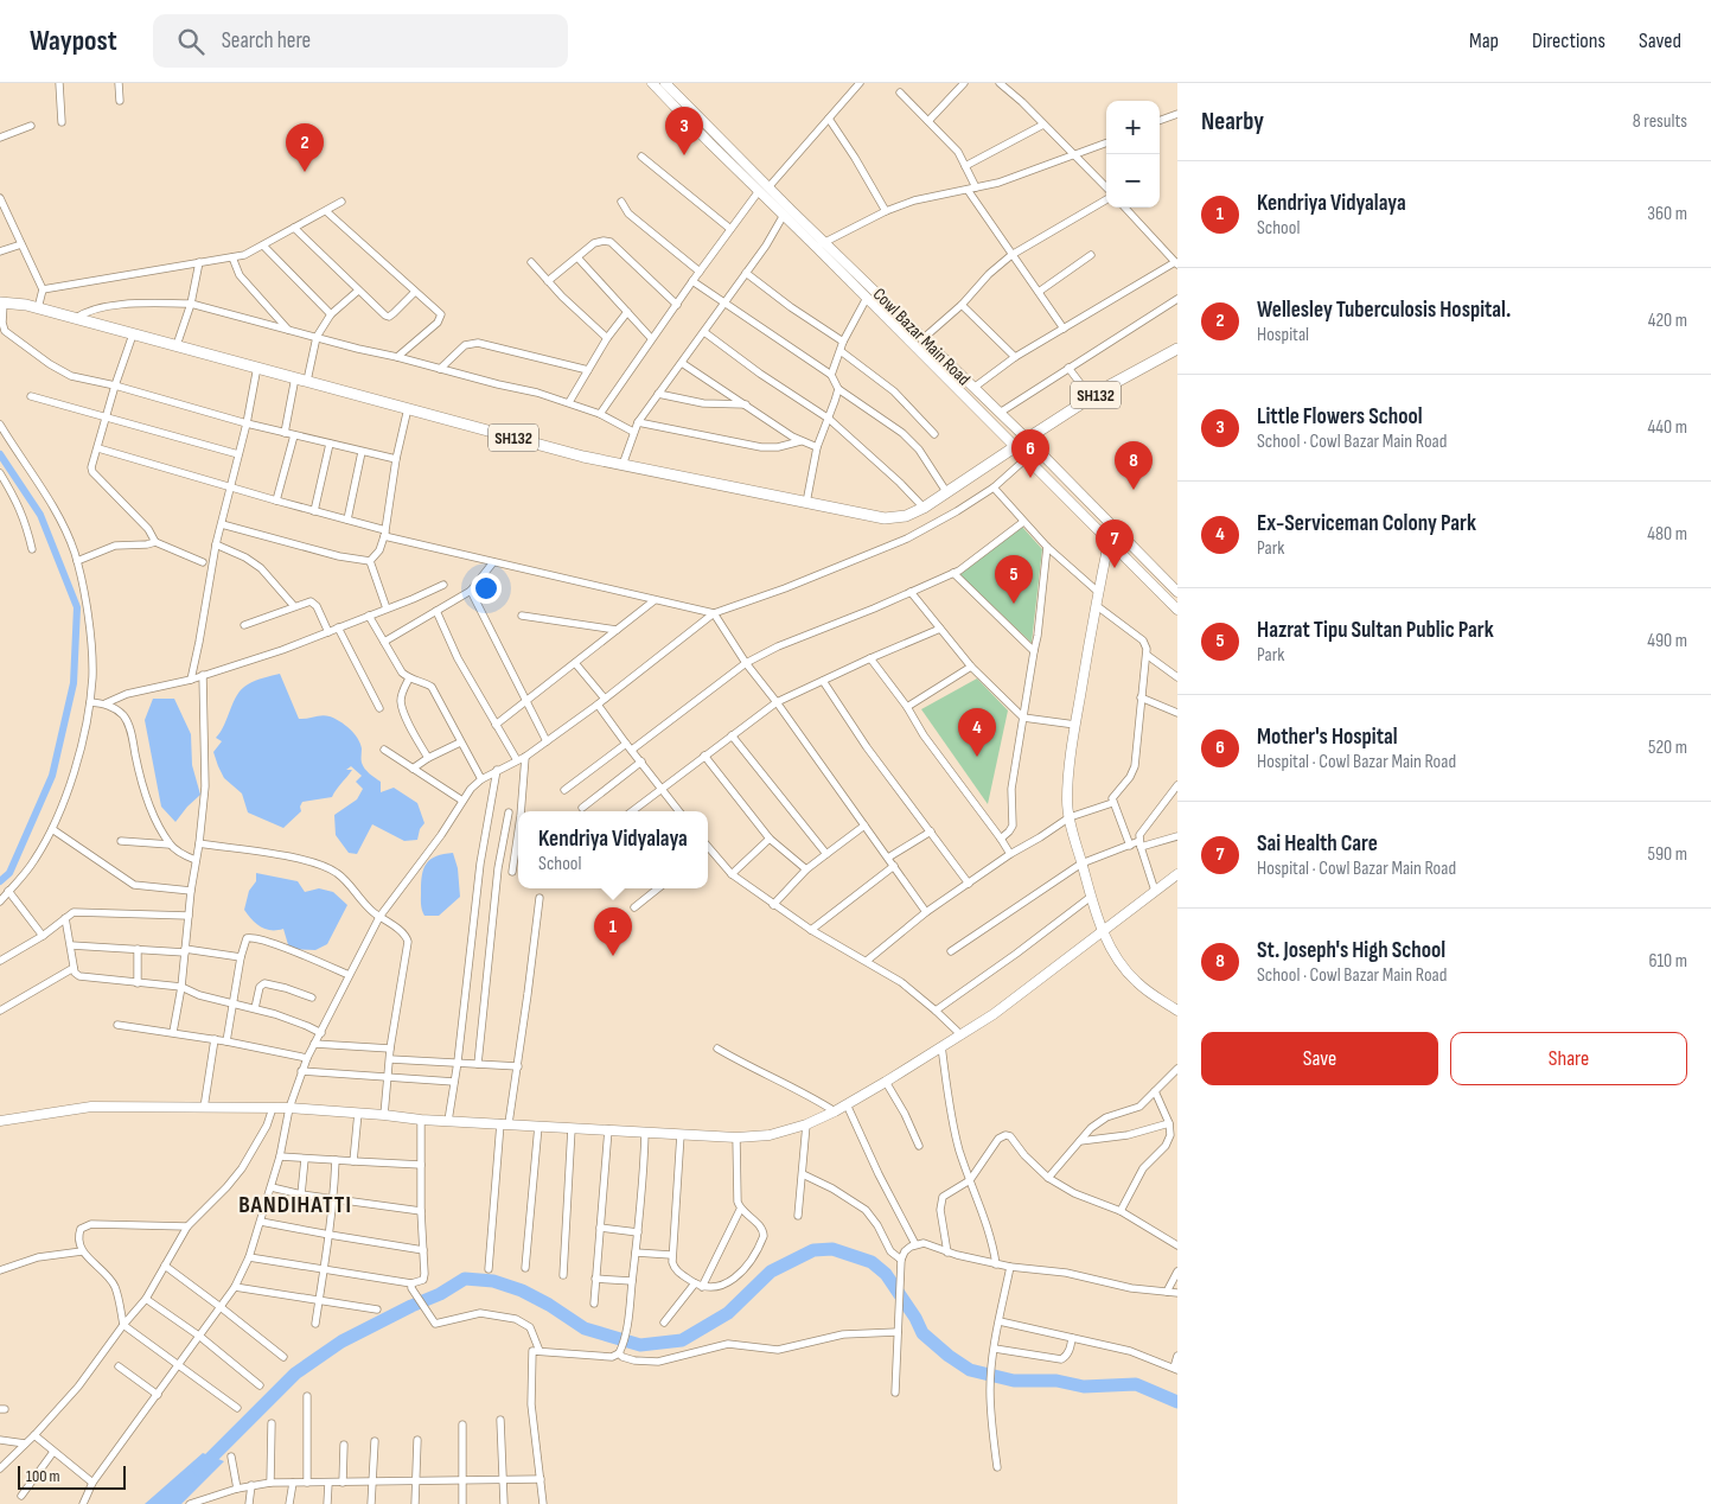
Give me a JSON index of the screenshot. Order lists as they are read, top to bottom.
{
  "streets": {
    "main road": ["SH132"],
    "street": ["Cowl Bazar Main Road"]
  },
  "crossings": [
    ["Cowl Bazar Main Road", "SH132"]
  ],
  "districts": ["BANDIHATTI"],
  "scale_bar": "100 m",
  "page": {
    "header": "Waypost",
    "search": "Search here",
    "nav": ["Map", "Directions", "Saved"],
    "heading": ["Nearby", "8 results"],
    "map_buttons": ["+", "−"],
    "pins": [
      "3",
      "2",
      "6",
      "8",
      "7",
      "5",
      "4",
      "1"
    ],
    "list": [
      {
        "mark": "1",
        "name": "Kendriya Vidyalaya",
        "note": "School",
        "value": "360 m"
      },
      {
        "mark": "2",
        "name": "Wellesley Tuberculosis Hospital.",
        "note": "Hospital",
        "value": "420 m"
      },
      {
        "mark": "3",
        "name": "Little Flowers School",
        "note": "School · Cowl Bazar Main Road",
        "value": "440 m"
      },
      {
        "mark": "4",
        "name": "Ex-Serviceman Colony Park",
        "note": "Park",
        "value": "480 m"
      },
      {
        "mark": "5",
        "name": "Hazrat Tipu Sultan Public Park",
        "note": "Park",
        "value": "490 m"
      },
      {
        "mark": "6",
        "name": "Mother's Hospital",
        "note": "Hospital · Cowl Bazar Main Road",
        "value": "520 m"
      },
      {
        "mark": "7",
        "name": "Sai Health Care",
        "note": "Hospital · Cowl Bazar Main Road",
        "value": "590 m"
      },
      {
        "mark": "8",
        "name": "St. Joseph's High School",
        "note": "School · Cowl Bazar Main Road",
        "value": "610 m"
      }
    ],
    "popup": ["Kendriya Vidyalaya", "School"],
    "buttons": ["Save", "Share"],
    "scale": "100 m"
  }
}
